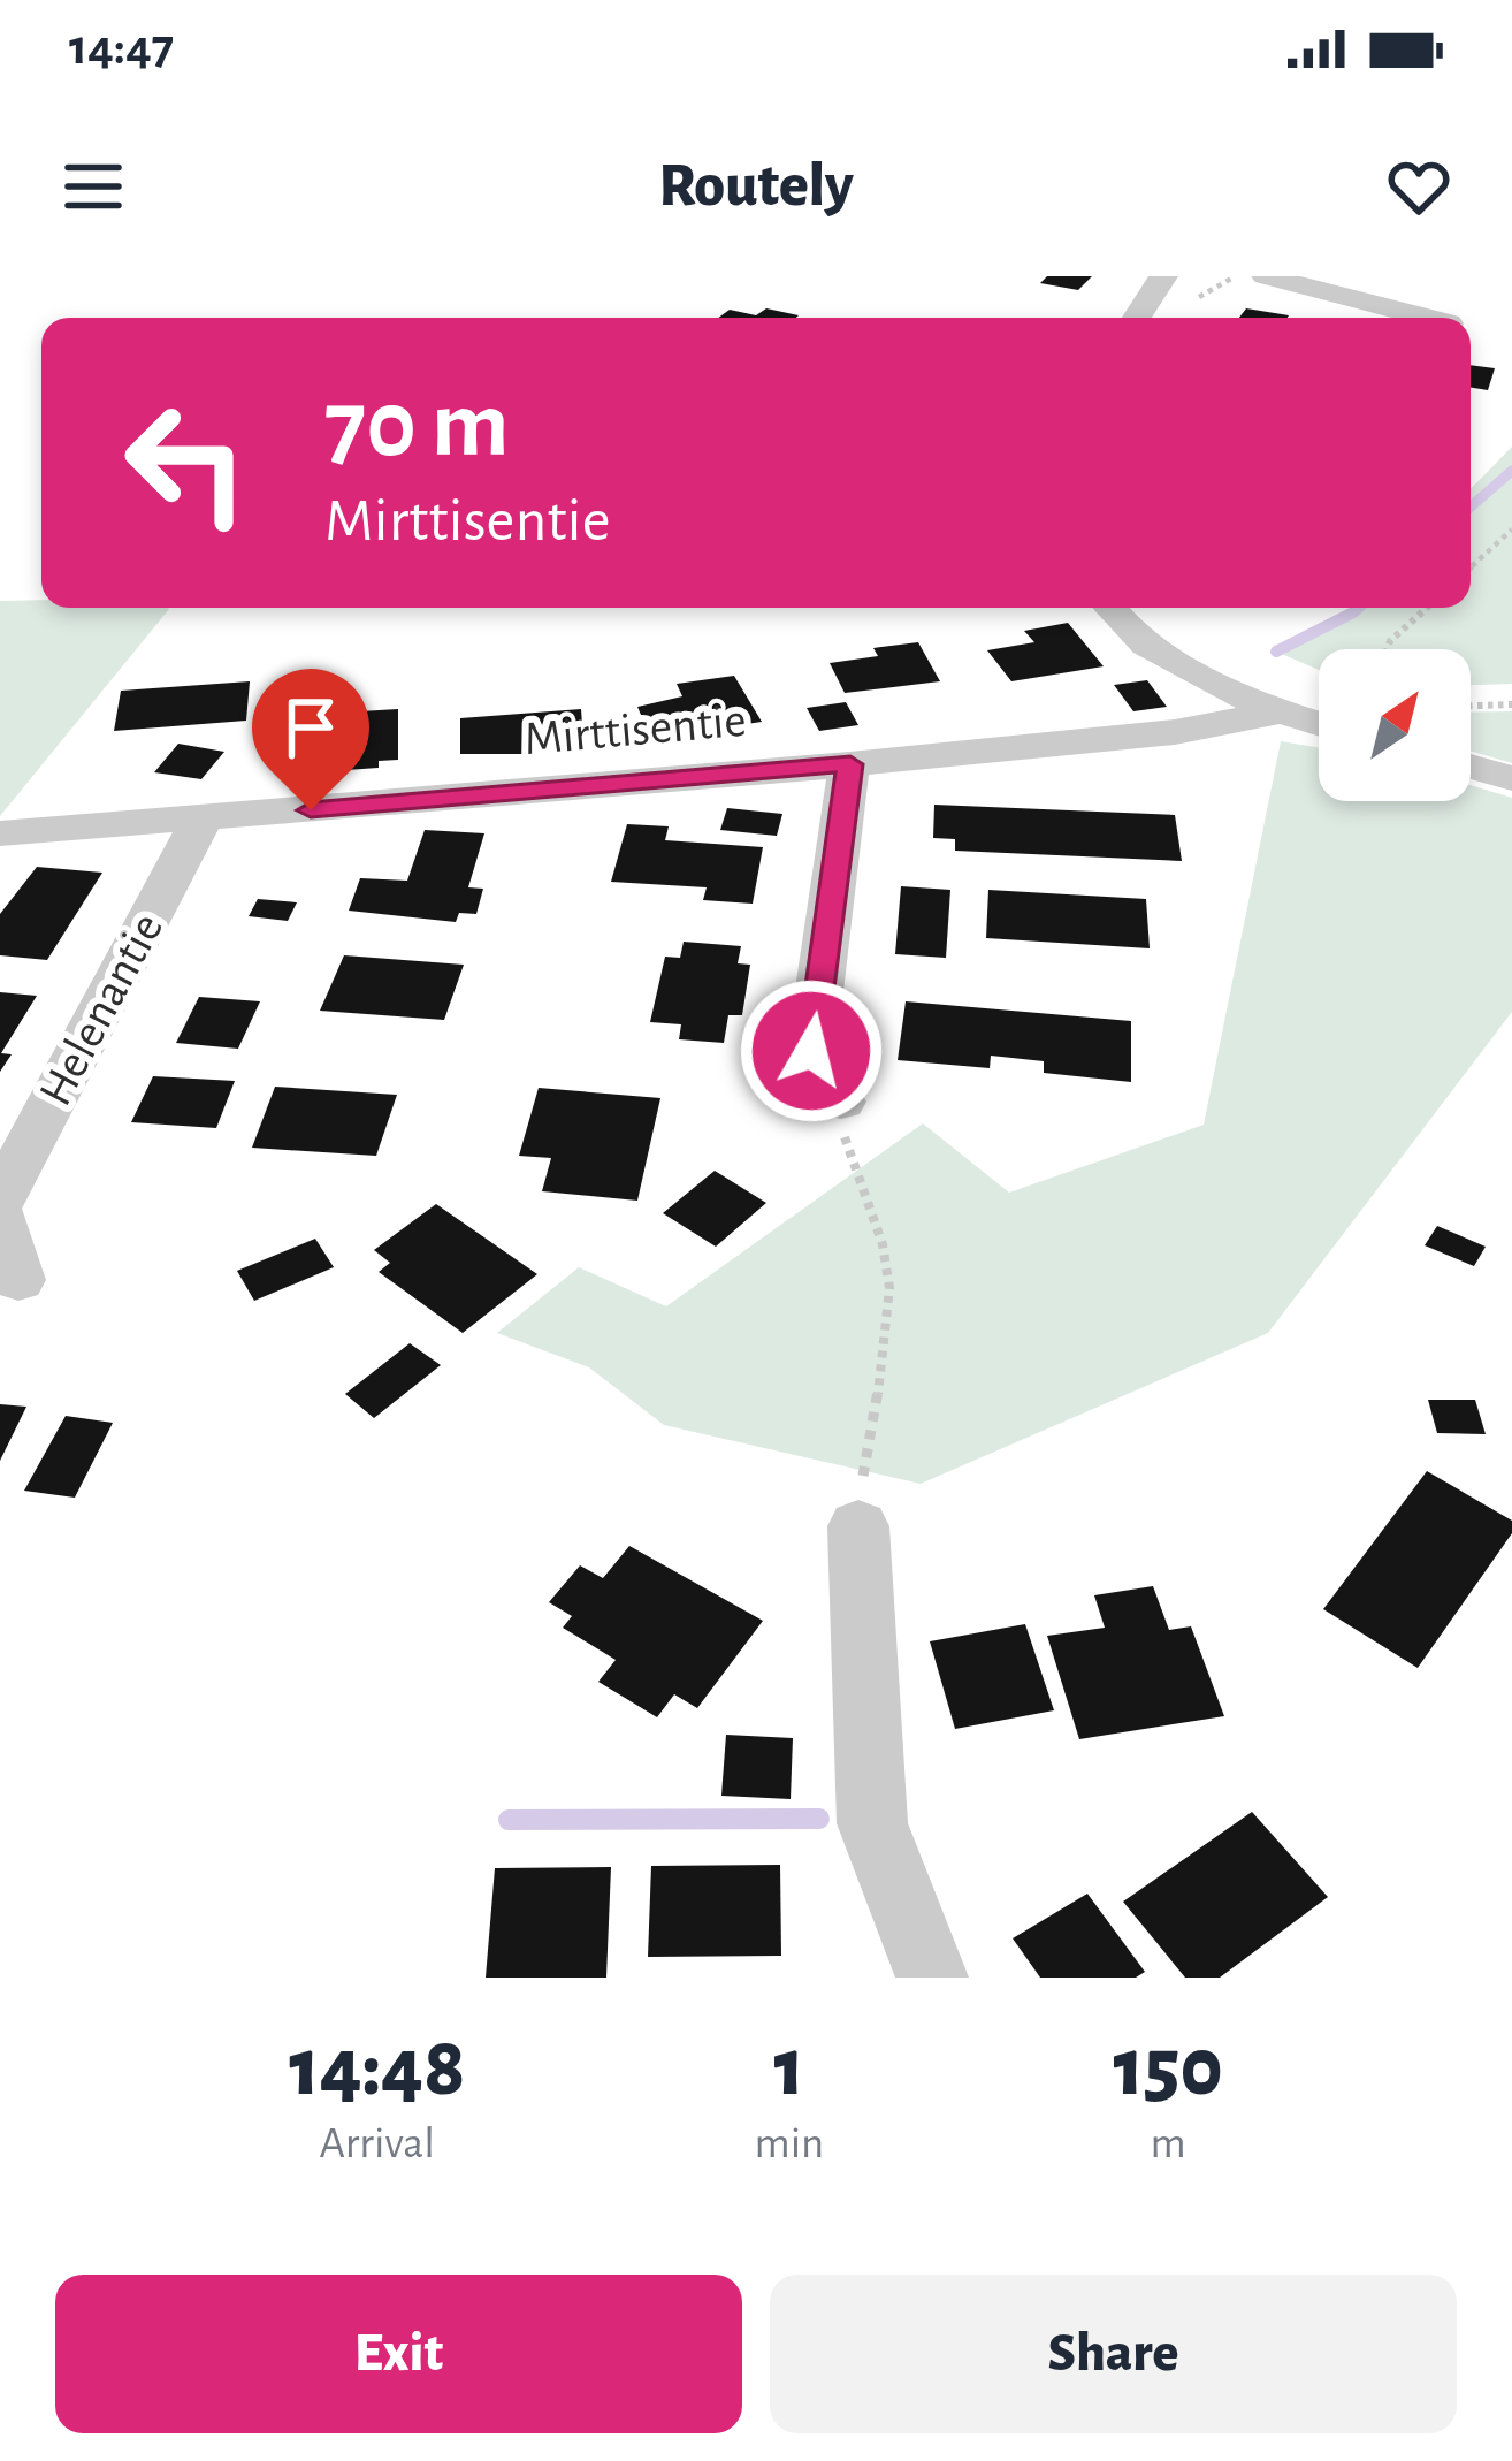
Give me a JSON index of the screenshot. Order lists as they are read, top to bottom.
{
  "streets": {
    "street": ["Mirttisentie", "Helenantie"]
  },
  "crossings": [
    ["Mirttisentie", "Helenantie"]
  ],
  "north": "top right",
  "page": {
    "status": "14:47",
    "header": "Routely",
    "turn": ["70 m", "Mirttisentie"],
    "eta": [
      "14:48",
      "Arrival",
      "1",
      "min",
      "150",
      "m"
    ],
    "buttons": ["Exit", "Share"]
  }
}
